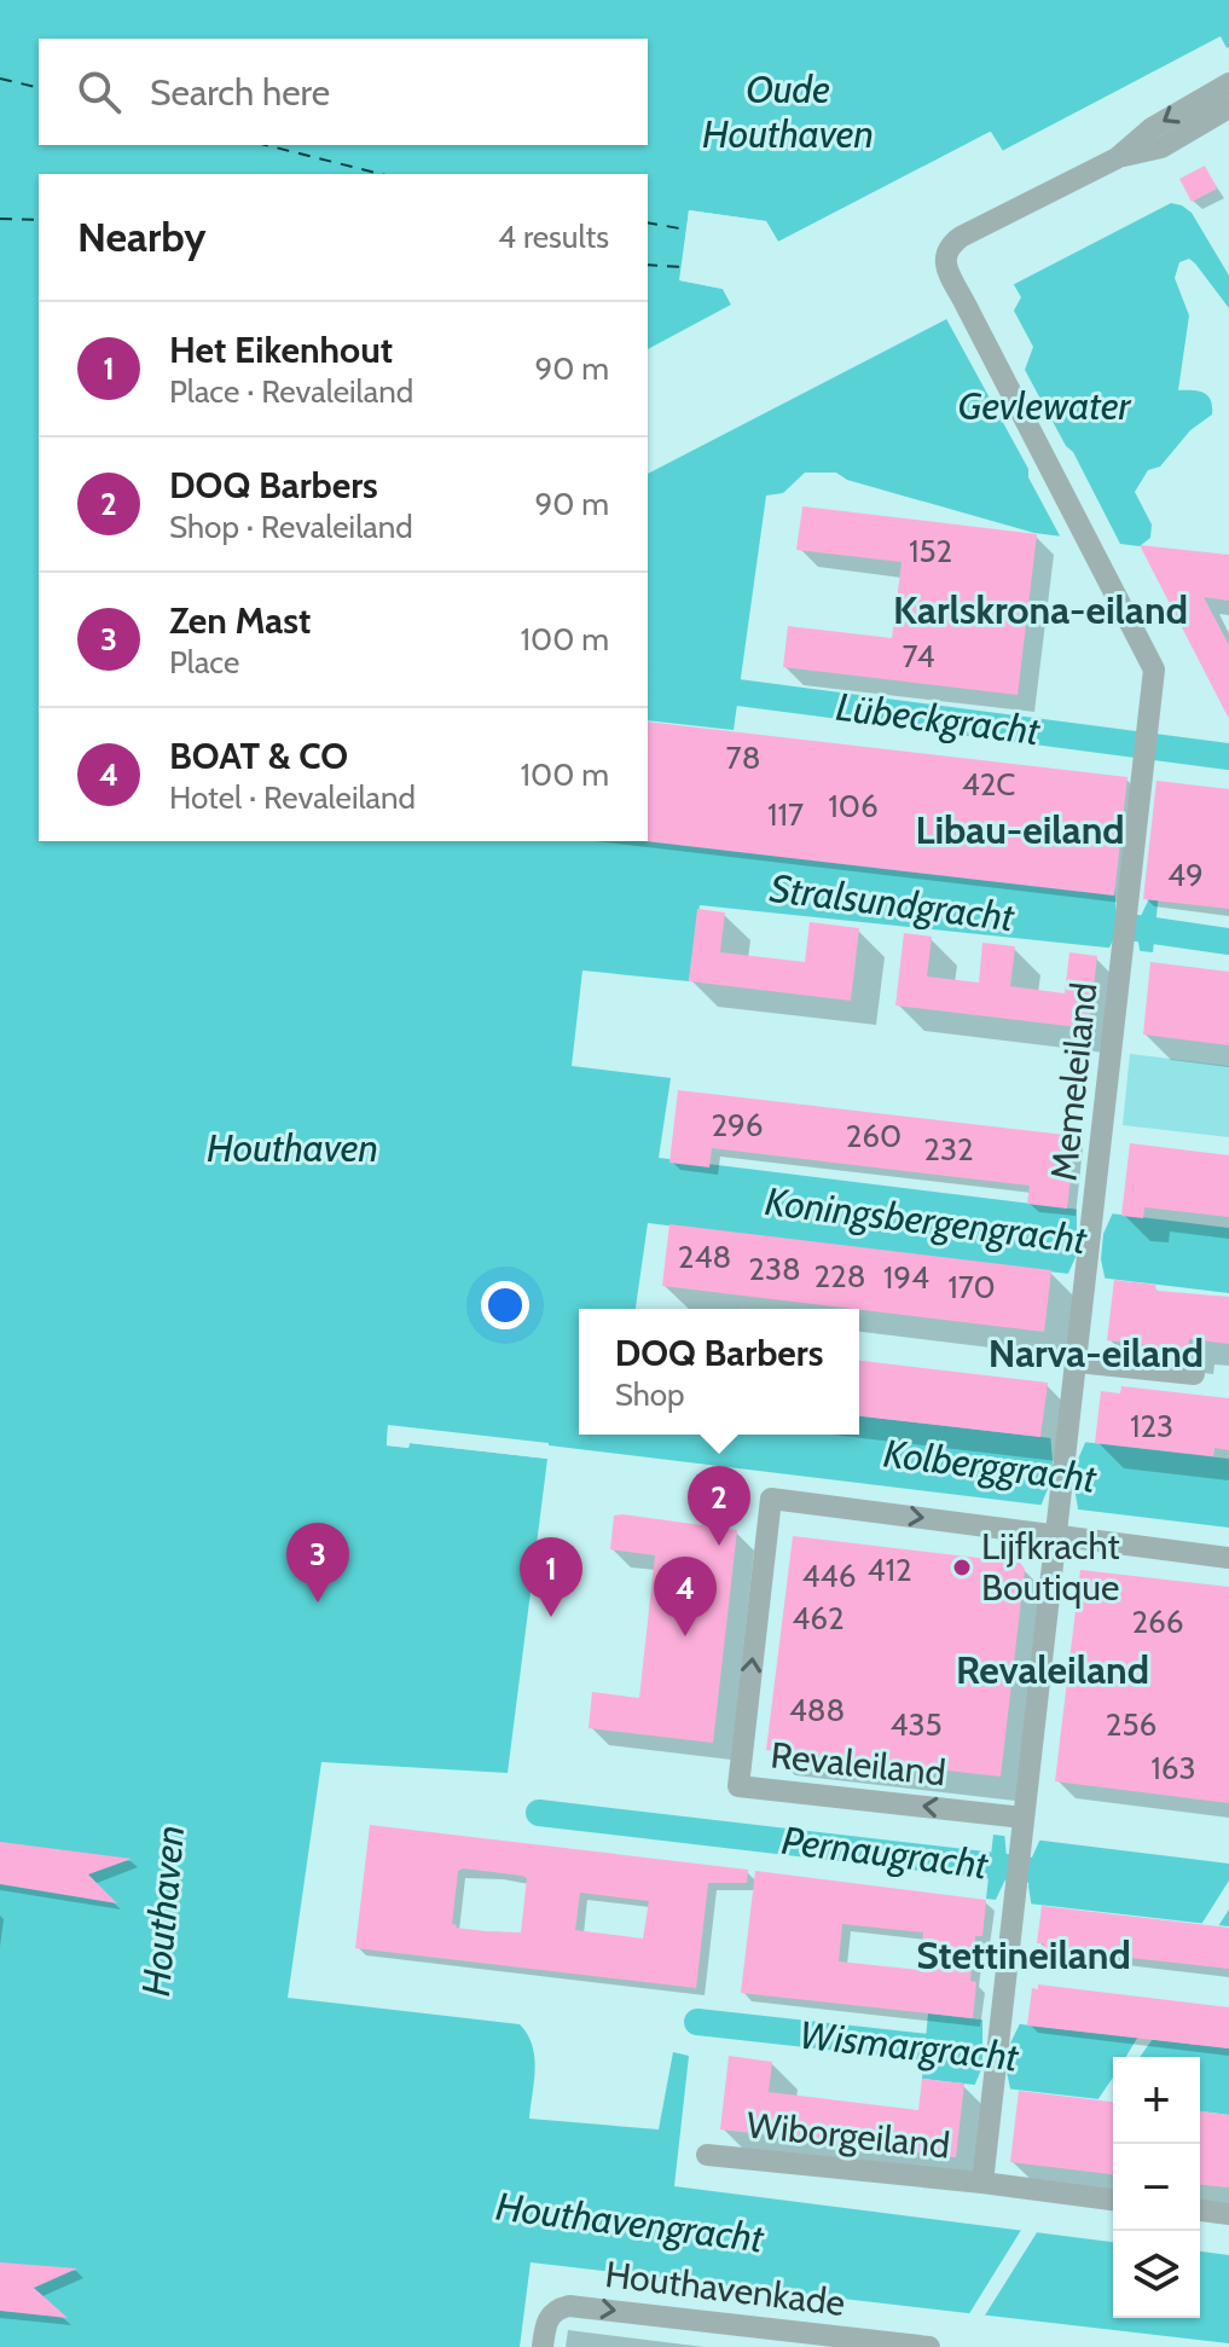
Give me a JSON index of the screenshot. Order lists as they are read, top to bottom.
{
  "streets": {
    "street": [
      "Memeleiland",
      "Revaleiland",
      "Wiborgeiland",
      "Houthavenkade"
    ]
  },
  "crossings": [
    ["Memeleiland", "Revaleiland"],
    ["Revaleiland", "Wiborgeiland"]
  ],
  "one_way": ["Houthavenkade"],
  "districts": [
    "Karlskrona-eiland",
    "Libau-eiland",
    "Narva-eiland",
    "Revaleiland",
    "Stettineiland"
  ],
  "water": [
    "Oude Houthaven",
    "Gevlewater",
    "Lübeckgracht",
    "Stralsundgracht",
    "Houthaven",
    "Koningsbergengracht",
    "Kolberggracht",
    "Pernaugracht",
    "Wismargracht",
    "Houthavengracht"
  ],
  "places": ["Lijfkracht Boutique"],
  "house_numbers": [
    "152",
    "74",
    "78",
    "42C",
    "106",
    "117",
    "49",
    "296",
    "260",
    "232",
    "248",
    "238",
    "228",
    "194",
    "170",
    "123",
    "412",
    "446",
    "462",
    "266",
    "488",
    "435",
    "256",
    "163"
  ],
  "page": {
    "search": "Search here",
    "heading": ["Nearby", "4 results"],
    "list": [
      {
        "mark": "1",
        "name": "Het Eikenhout",
        "note": "Place · Revaleiland",
        "value": "90 m"
      },
      {
        "mark": "2",
        "name": "DOQ Barbers",
        "note": "Shop · Revaleiland",
        "value": "90 m"
      },
      {
        "mark": "3",
        "name": "Zen Mast",
        "note": "Place",
        "value": "100 m"
      },
      {
        "mark": "4",
        "name": "BOAT & CO",
        "note": "Hotel · Revaleiland",
        "value": "100 m"
      }
    ],
    "popup": ["DOQ Barbers", "Shop"],
    "pins": [
      "2",
      "3",
      "1",
      "4"
    ],
    "map_buttons": ["+", "−"]
  }
}
